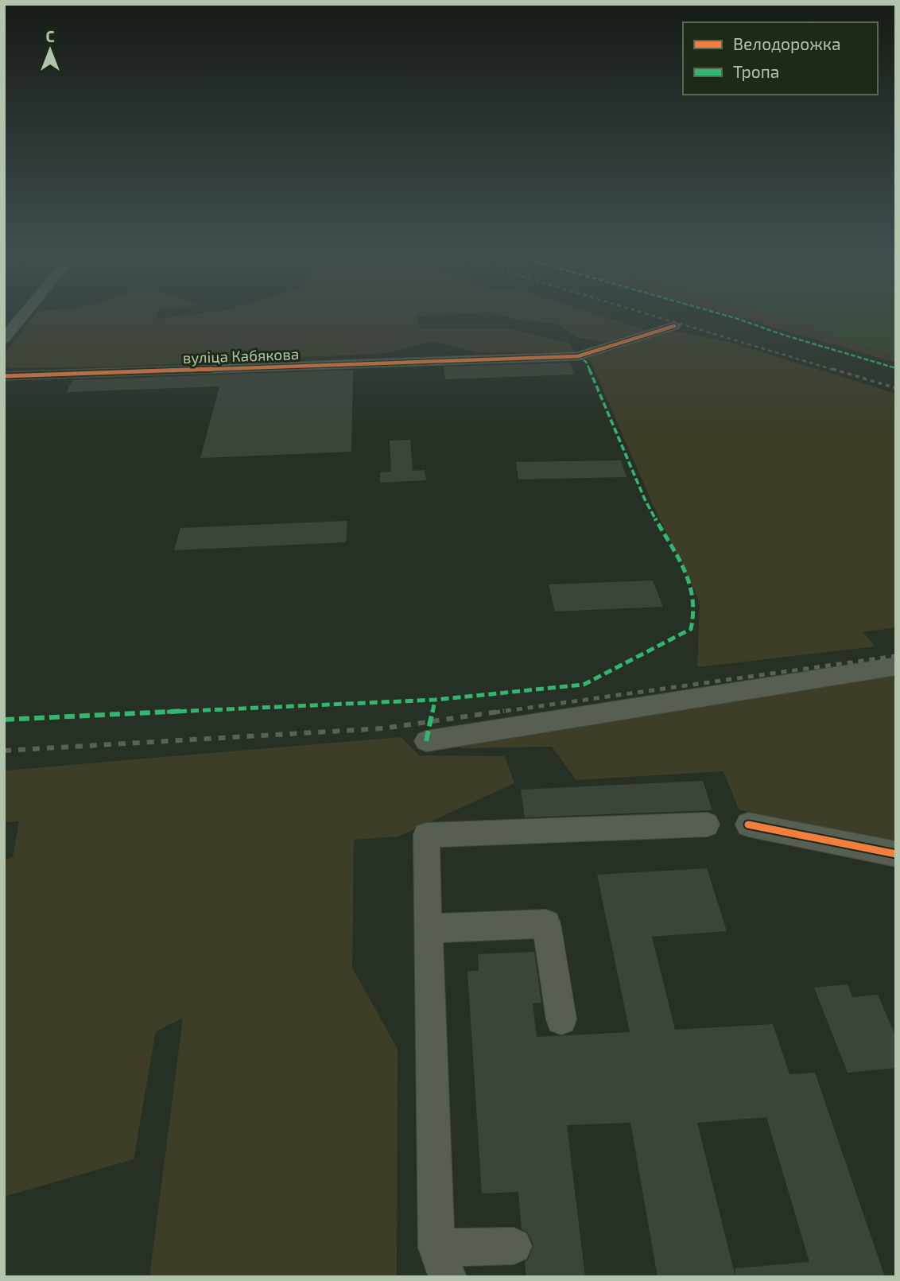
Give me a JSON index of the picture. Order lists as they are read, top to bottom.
{
  "streets": {
    "street": ["вуліца Кабякова"]
  },
  "legend": ["Велодорожка", "Тропа"],
  "north": "top"
}
